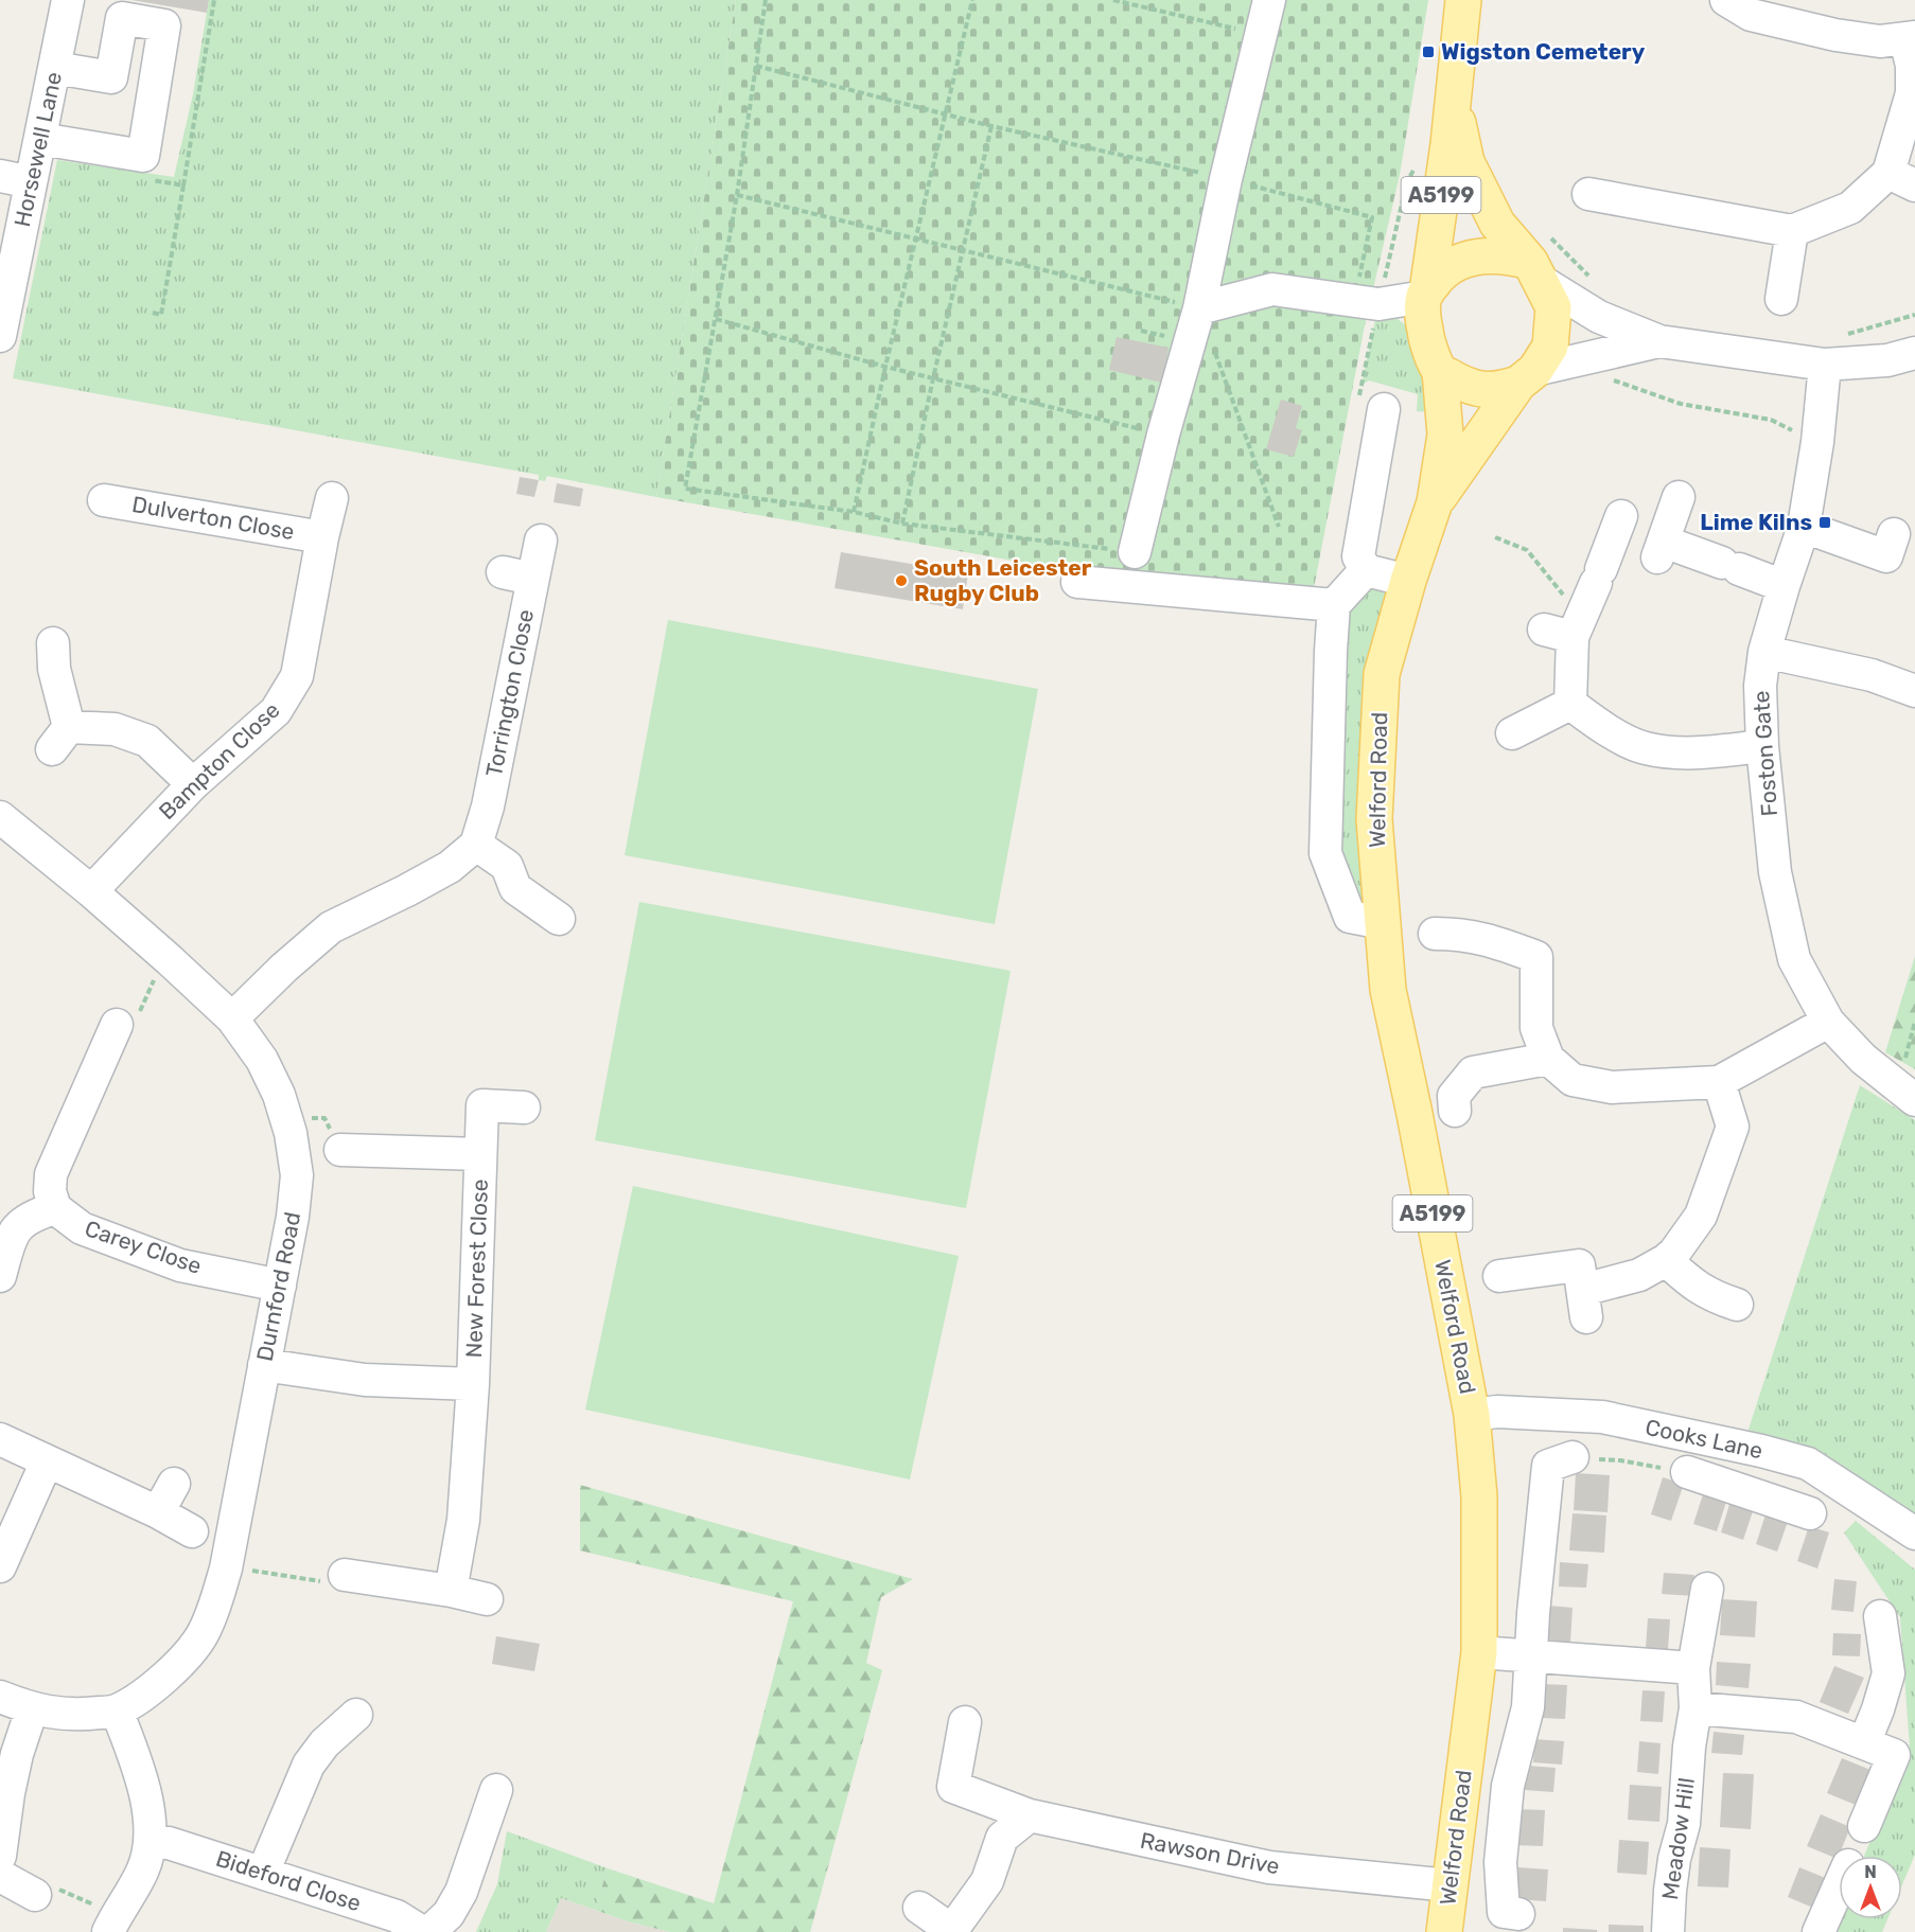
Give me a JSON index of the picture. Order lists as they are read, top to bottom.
{
  "streets": {
    "main road": ["A5199", "Welford Road"],
    "street": [
      "Horsewell Lane",
      "Dulverton Close",
      "Torrington Close",
      "Foston Gate",
      "Bampton Close",
      "Carey Close",
      "New Forest Close",
      "Durnford Road",
      "Cooks Lane",
      "Meadow Hill",
      "Rawson Drive",
      "Bideford Close"
    ]
  },
  "crossings": [
    ["A5199", "Welford Road"],
    ["Dulverton Close", "Bampton Close"],
    ["Bampton Close", "Durnford Road"],
    ["Welford Road", "Cooks Lane"],
    ["Welford Road", "Rawson Drive"],
    ["Carey Close", "Durnford Road"],
    ["New Forest Close", "Durnford Road"]
  ],
  "places": {
    "transit": ["Wigston Cemetery", "Lime Kilns"],
    "other": ["South Leicester Rugby Club"]
  },
  "north": "top"
}
